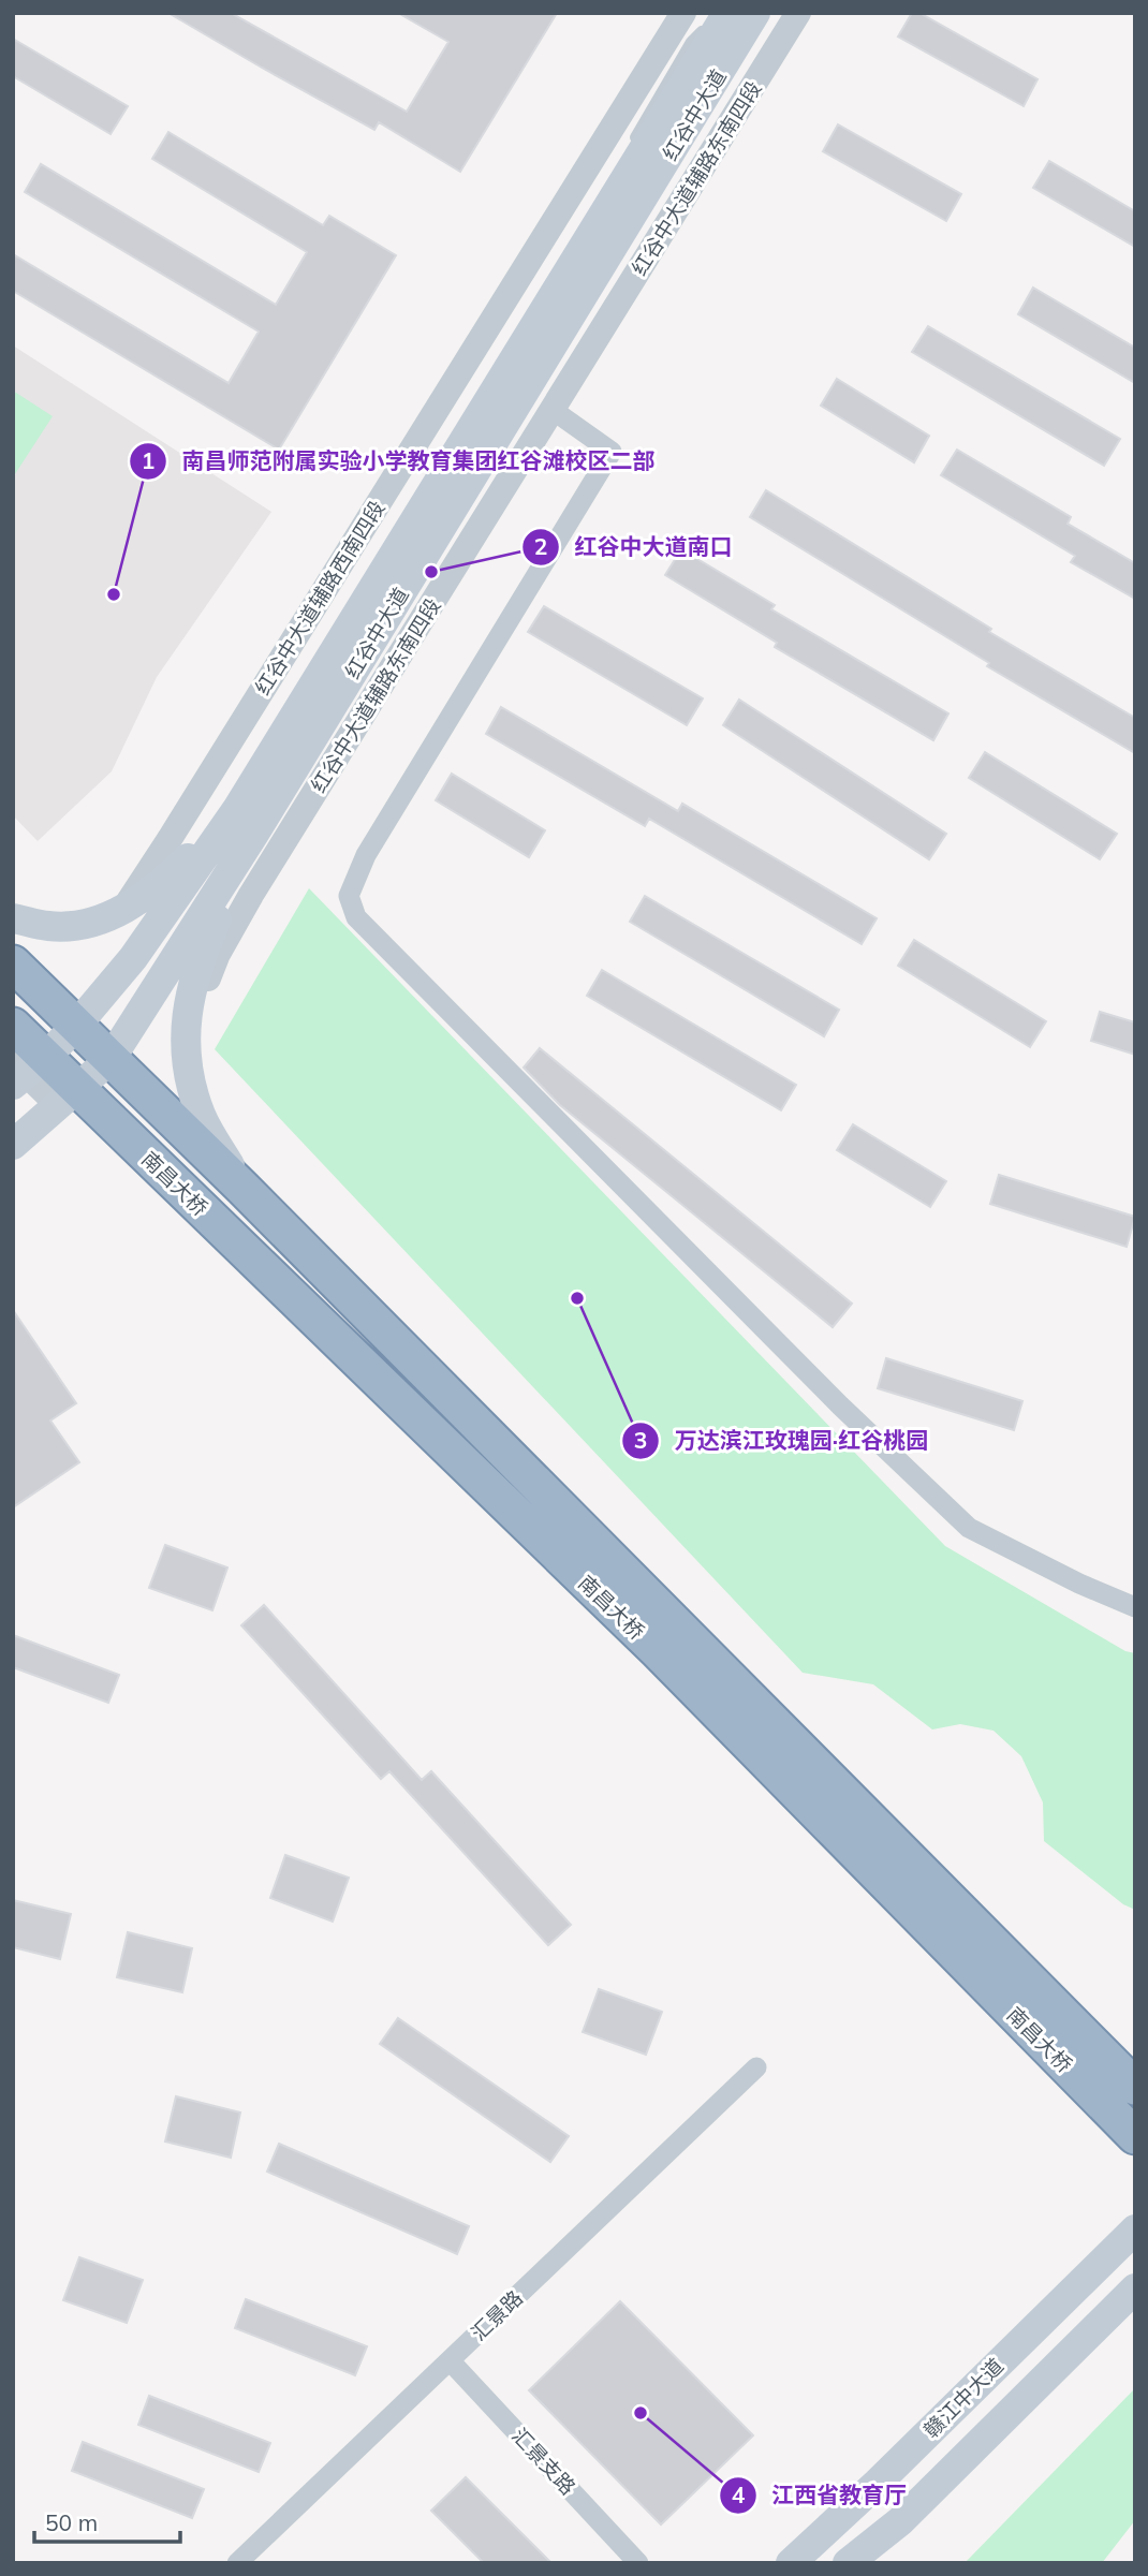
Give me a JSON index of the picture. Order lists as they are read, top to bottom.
{
  "streets": {
    "highway": ["南昌大桥"],
    "main road": ["红谷中大道", "赣江中大道"],
    "street": [
      "红谷中大道辅路东南四段",
      "红谷中大道辅路西南四段",
      "汇景路",
      "汇景支路"
    ]
  },
  "crossings": [
    ["红谷中大道", "南昌大桥"],
    ["汇景路", "汇景支路"]
  ],
  "places": [
    "红谷中大道南口",
    "南昌师范附属实验小学教育集团红谷滩校区二部",
    "万达滨江玫瑰园·红谷桃园",
    "江西省教育厅"
  ],
  "scale_bar": "50 m"
}
